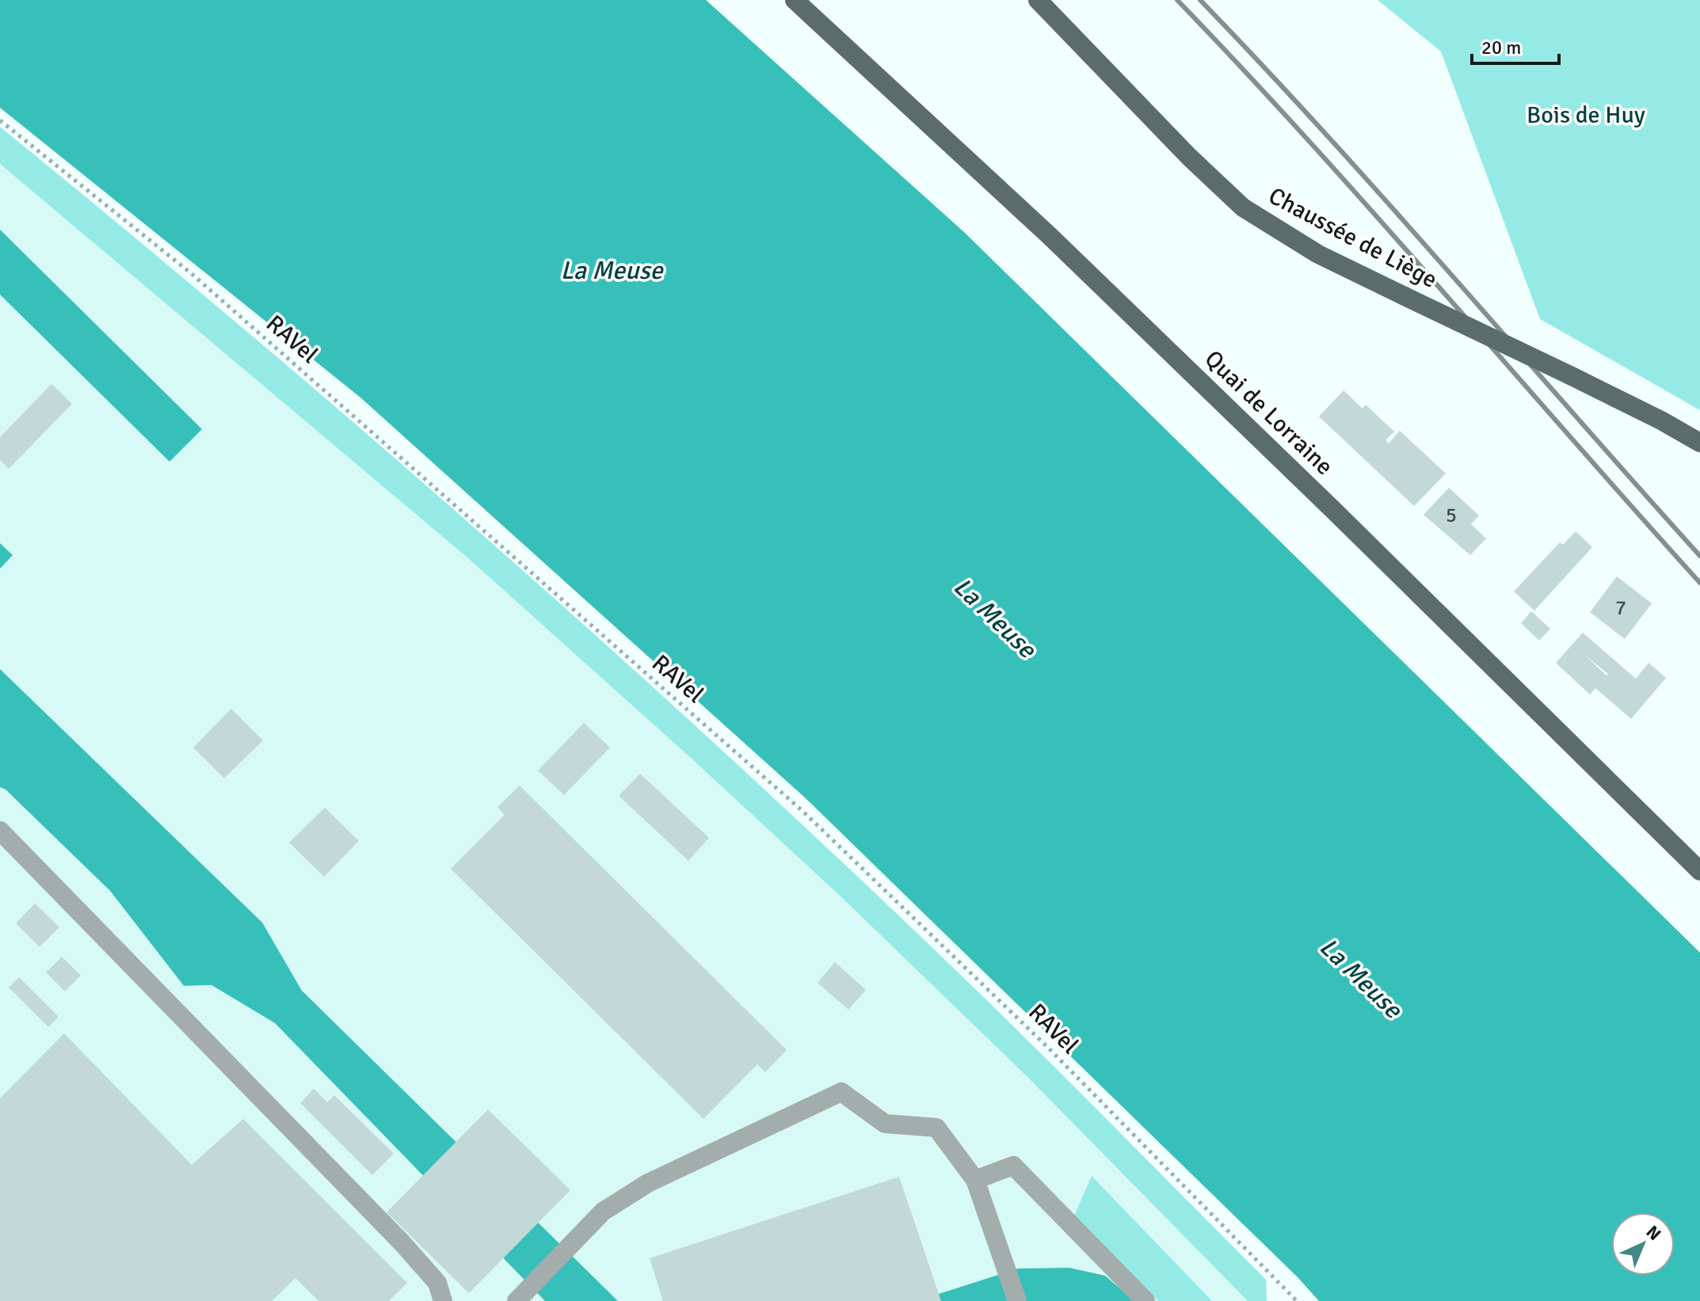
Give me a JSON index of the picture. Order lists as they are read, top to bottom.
{
  "streets": {
    "main road": ["Chaussée de Liège", "Quai de Lorraine"],
    "path": ["RAVel"]
  },
  "water": ["La Meuse"],
  "parks": ["Bois de Huy"],
  "house_numbers": ["5", "7"],
  "scale_bar": "20 m",
  "north": "top right"
}
